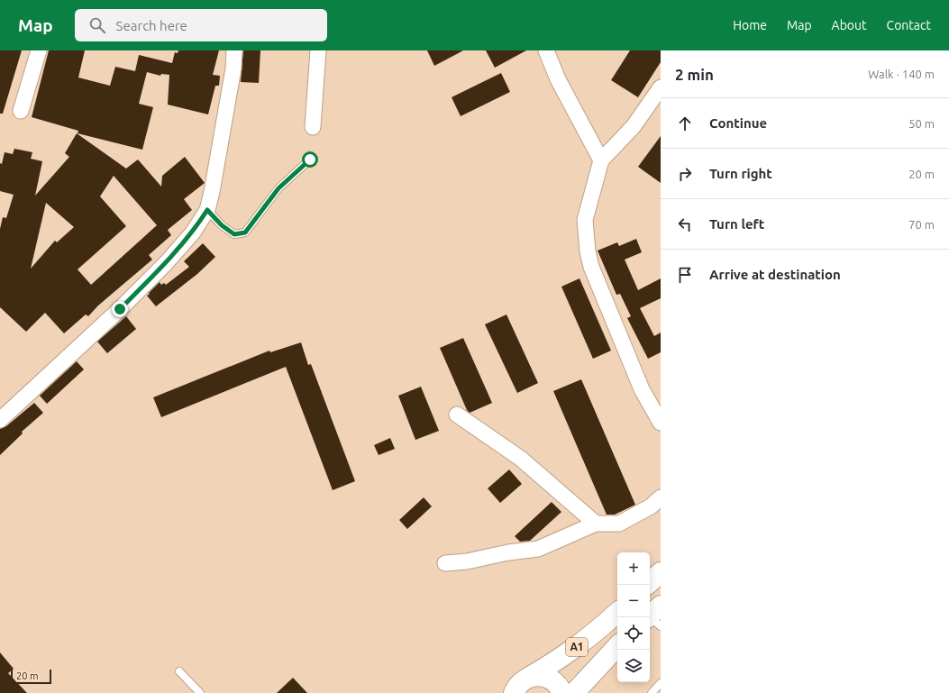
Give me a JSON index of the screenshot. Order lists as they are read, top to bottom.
{
  "streets": {
    "highway": ["A1"]
  },
  "scale_bar": "20 m",
  "page": {
    "header": "Map",
    "search": "Search here",
    "nav": [
      "Home",
      "Map",
      "About",
      "Contact"
    ],
    "heading": ["2 min", "Walk · 140 m"],
    "list": [
      ["Continue", "50 m"],
      ["Turn right", "20 m"],
      ["Turn left", "70 m"],
      "Arrive at destination"
    ],
    "map_buttons": ["+", "−"],
    "scale": "20 m"
  }
}
